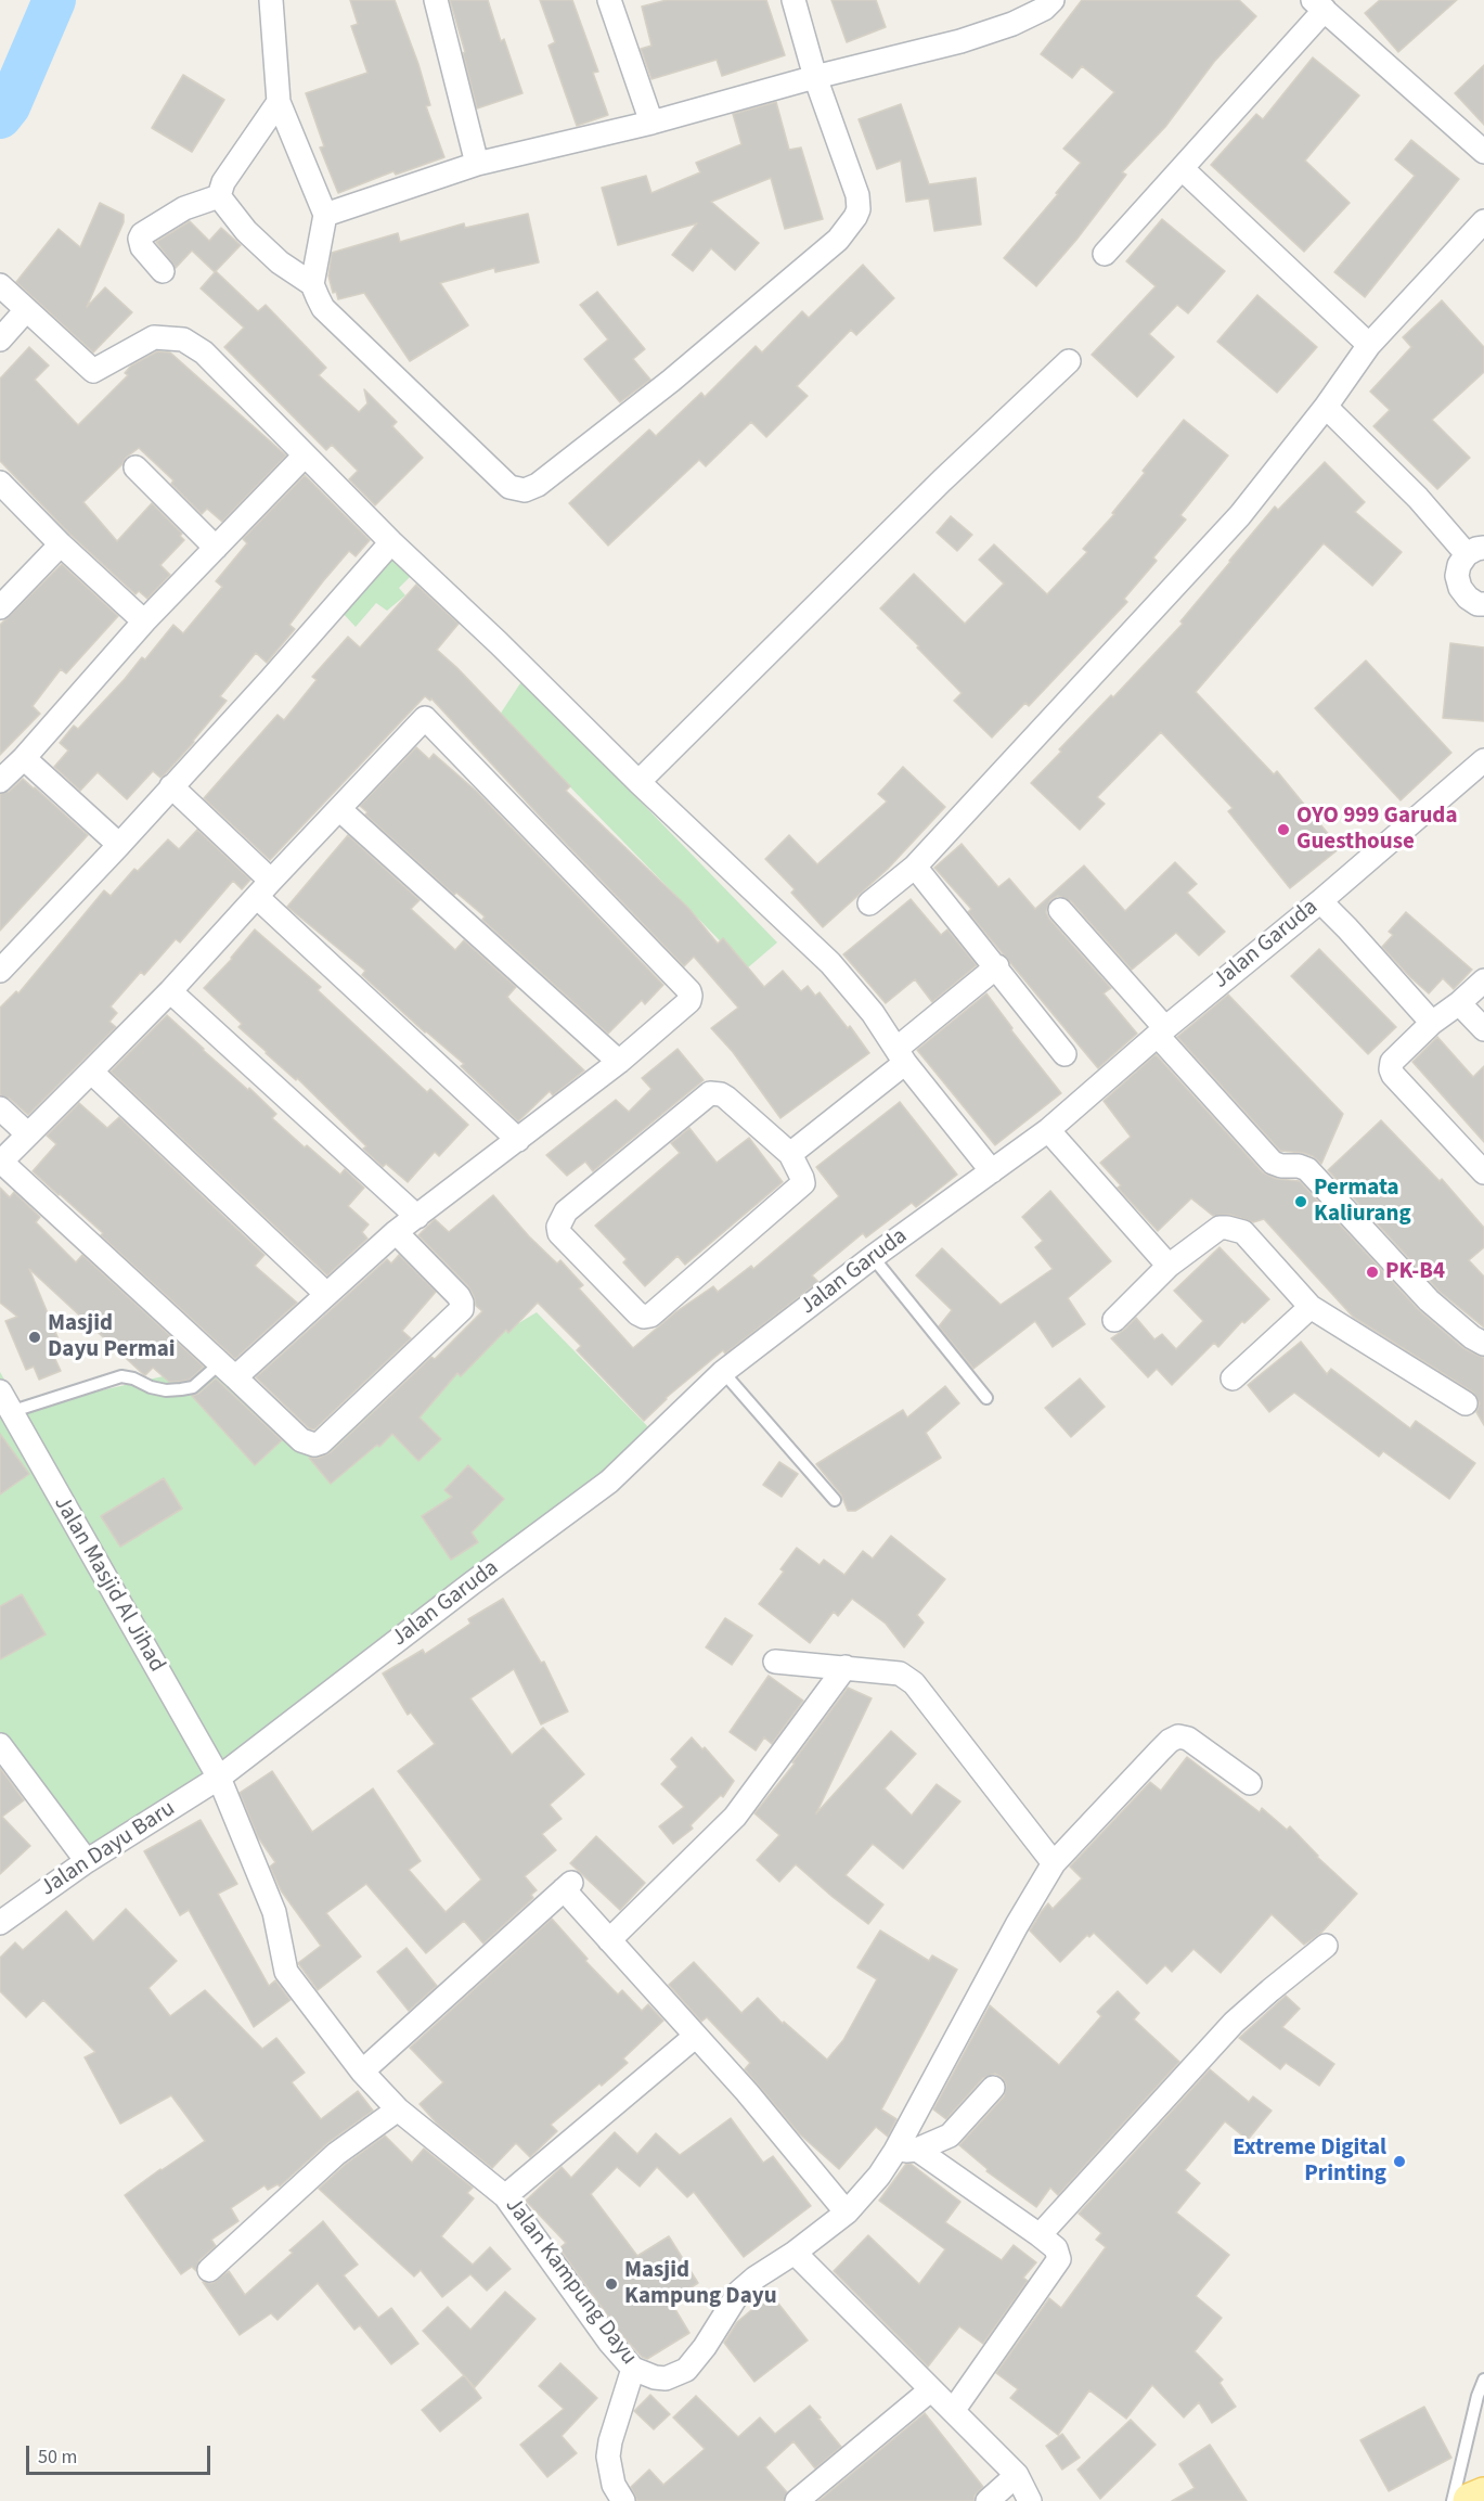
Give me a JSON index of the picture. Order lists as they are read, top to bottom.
{
  "streets": {
    "street": [
      "Jalan Garuda",
      "Jalan Masjid Al Jihad",
      "Jalan Dayu Baru",
      "Jalan Kampung Dayu"
    ]
  },
  "crossings": [
    ["Jalan Garuda", "Jalan Masjid Al Jihad"],
    ["Jalan Garuda", "Jalan Dayu Baru"],
    ["Jalan Garuda", "Jalan Kampung Dayu"],
    ["Jalan Masjid Al Jihad", "Jalan Dayu Baru"],
    ["Jalan Masjid Al Jihad", "Jalan Kampung Dayu"],
    ["Jalan Dayu Baru", "Jalan Kampung Dayu"]
  ],
  "places": [
    "OYO 999 Garuda Guesthouse",
    "Permata Kaliurang",
    "PK-B4",
    "Masjid Dayu Permai",
    "Extreme Digital Printing",
    "Masjid Kampung Dayu"
  ],
  "scale_bar": "50 m"
}
